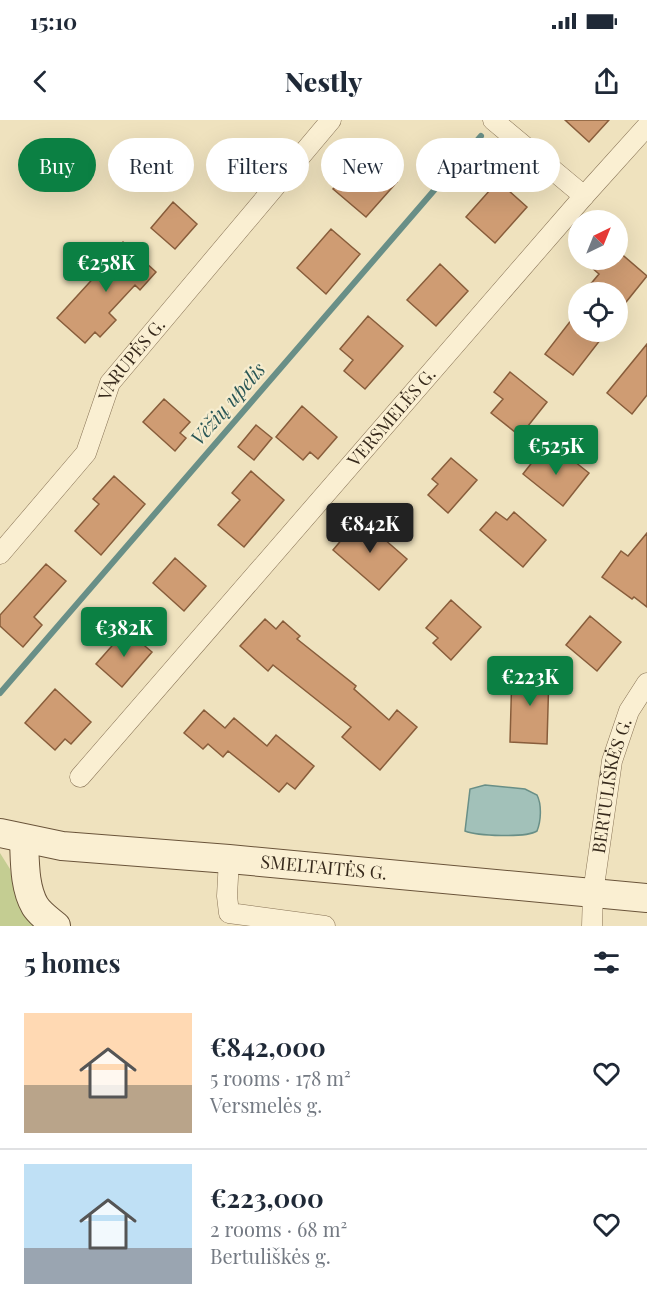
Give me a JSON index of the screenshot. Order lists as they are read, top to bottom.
{
  "streets": {
    "main road": ["SMELTAITĖS G."],
    "street": ["VARUPĖS G.", "VERSMELĖS G.", "BERTULIŠKĖS G."]
  },
  "crossings": [
    ["BERTULIŠKĖS G.", "SMELTAITĖS G."]
  ],
  "water": ["Vėžių upelis"],
  "north": "top right",
  "page": {
    "status": "15:10",
    "header": "Nestly",
    "chip": [
      "Buy",
      "Rent",
      "Filters",
      "New",
      "Apartment"
    ],
    "price": [
      "€258K",
      "€525K",
      "€842K",
      "€382K",
      "€223K"
    ],
    "heading": "5 homes",
    "list": [
      {
        "name": "€842,000",
        "note": "5 rooms · 178 m² · Versmelės g."
      },
      {
        "name": "€223,000",
        "note": "2 rooms · 68 m² · Bertuliškės g."
      }
    ]
  }
}
